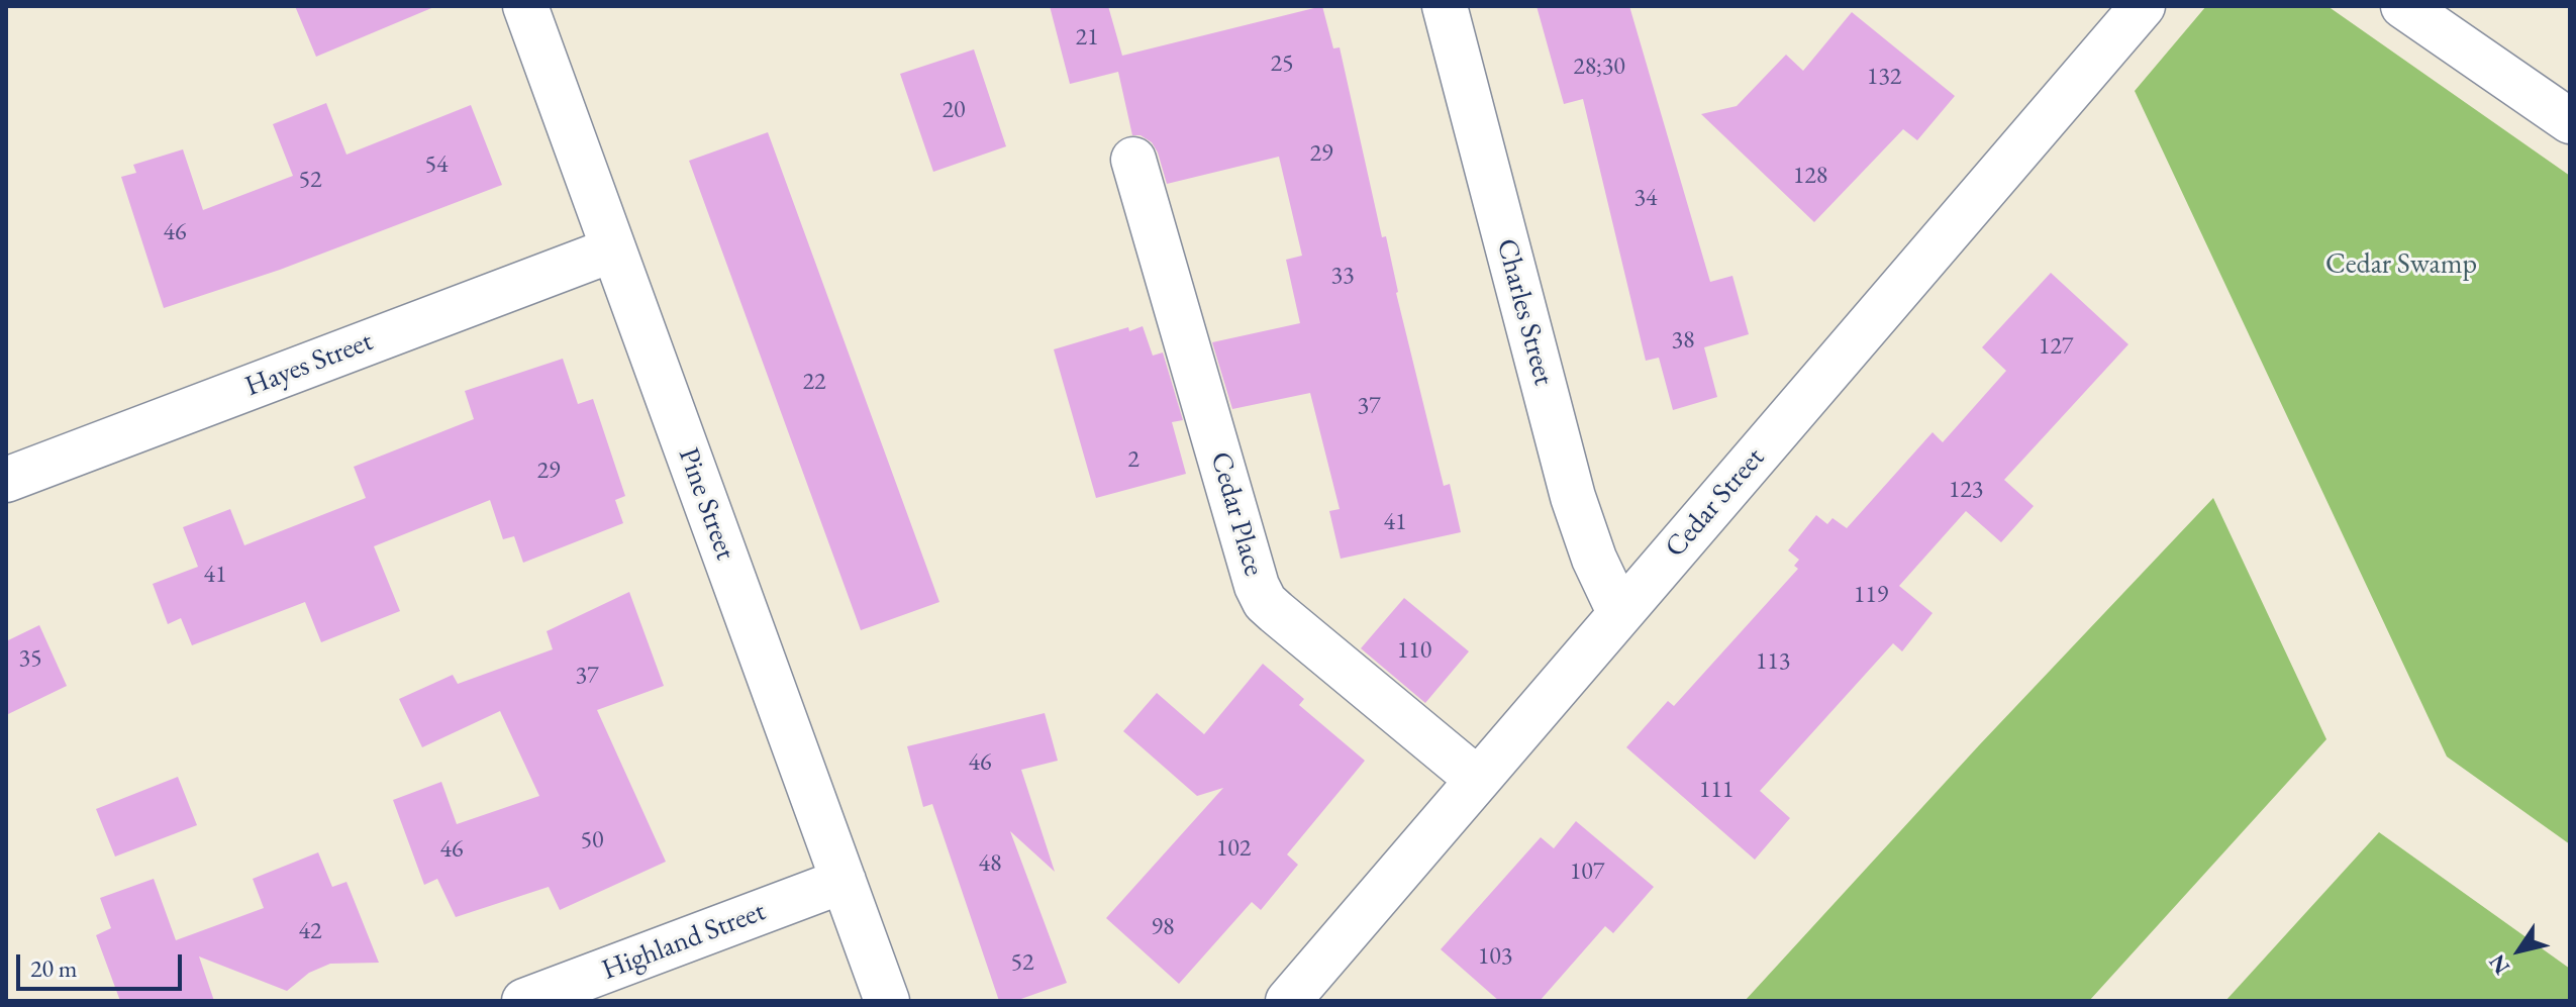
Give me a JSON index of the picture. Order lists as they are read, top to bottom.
{
  "streets": {
    "street": [
      "Charles Street",
      "Hayes Street",
      "Cedar Street",
      "Pine Street",
      "Cedar Place",
      "Highland Street"
    ]
  },
  "crossings": [
    ["Charles Street", "Cedar Street"],
    ["Hayes Street", "Pine Street"],
    ["Cedar Street", "Cedar Place"],
    ["Pine Street", "Highland Street"]
  ],
  "parks": ["Cedar Swamp"],
  "house_numbers": [
    "21",
    "25",
    "28;30",
    "132",
    "20",
    "29",
    "54",
    "128",
    "52",
    "34",
    "46",
    "33",
    "38",
    "127",
    "22",
    "37",
    "2",
    "29",
    "123",
    "41",
    "41",
    "119",
    "110",
    "35",
    "113",
    "37",
    "46",
    "111",
    "50",
    "102",
    "46",
    "48",
    "107",
    "98",
    "42",
    "103",
    "52"
  ],
  "scale_bar": "20 m",
  "north": "bottom left"
}
